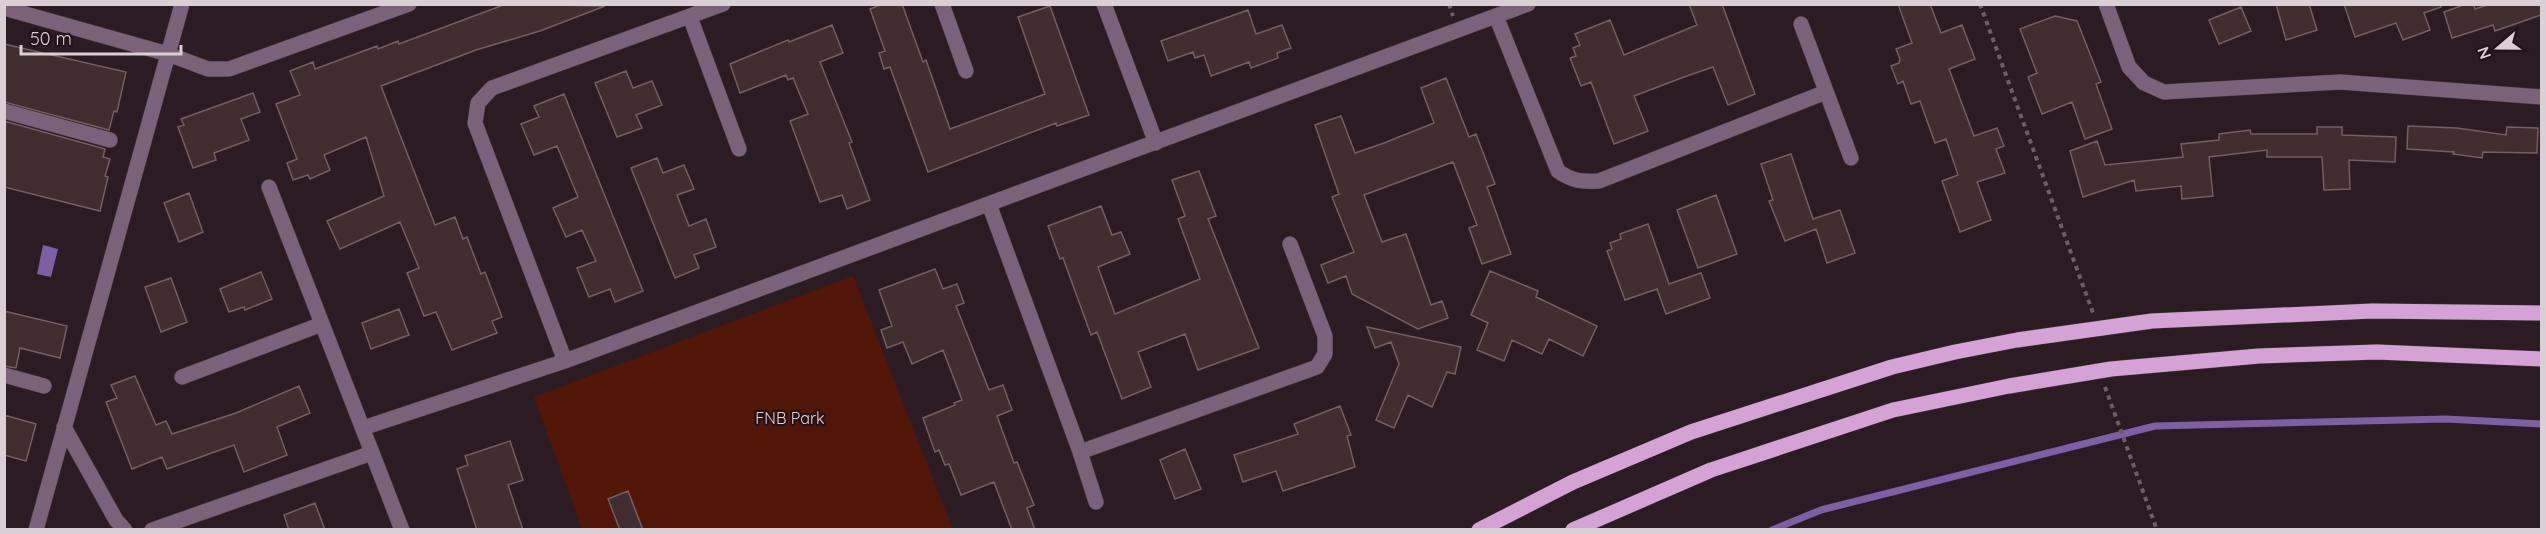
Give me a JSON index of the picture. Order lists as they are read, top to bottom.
{
  "parks": ["FNB Park"],
  "scale_bar": "50 m",
  "north": "left"
}
